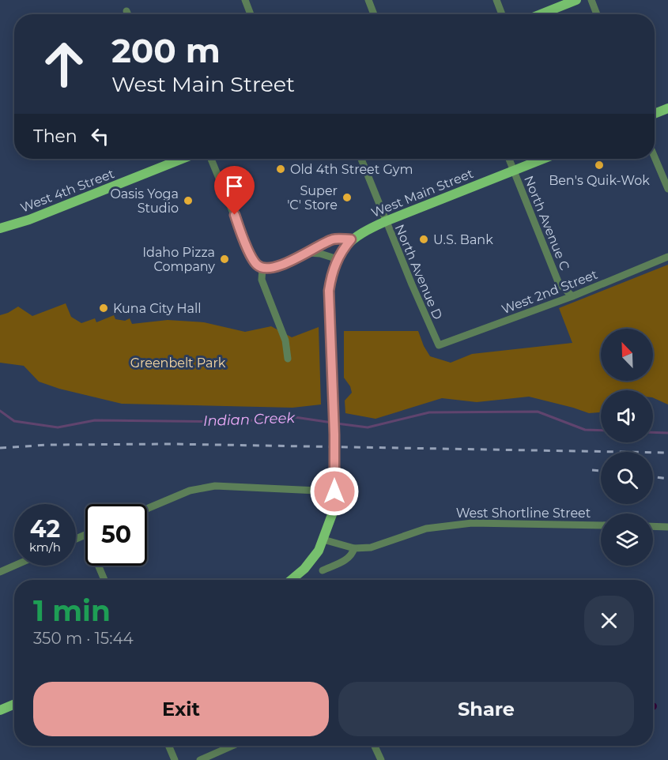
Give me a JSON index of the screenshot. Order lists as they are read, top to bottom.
{
  "streets": {
    "main road": ["West 4th Street", "West Main Street"],
    "street": [
      "North Avenue C",
      "North Avenue D",
      "West 2nd Street",
      "West Shortline Street"
    ]
  },
  "crossings": [
    ["West Main Street", "North Avenue C"],
    ["West Main Street", "North Avenue D"],
    ["West Main Street", "West Shortline Street"],
    ["North Avenue C", "West 2nd Street"],
    ["North Avenue D", "West 2nd Street"]
  ],
  "water": ["Indian Creek"],
  "parks": ["Greenbelt Park"],
  "places": [
    "Ben's Quik-Wok",
    "Old 4th Street Gym",
    "Super 'C' Store",
    "Oasis Yoga Studio",
    "U.S. Bank",
    "Idaho Pizza Company",
    "Kuna City Hall"
  ],
  "north": "top left",
  "page": {
    "turn": ["200 m", "West Main Street"],
    "then": "Then",
    "speed": "42 km/h",
    "limit": "50",
    "heading": ["1 min", "350 m · 15:44"],
    "buttons": ["Exit", "Share"]
  }
}
